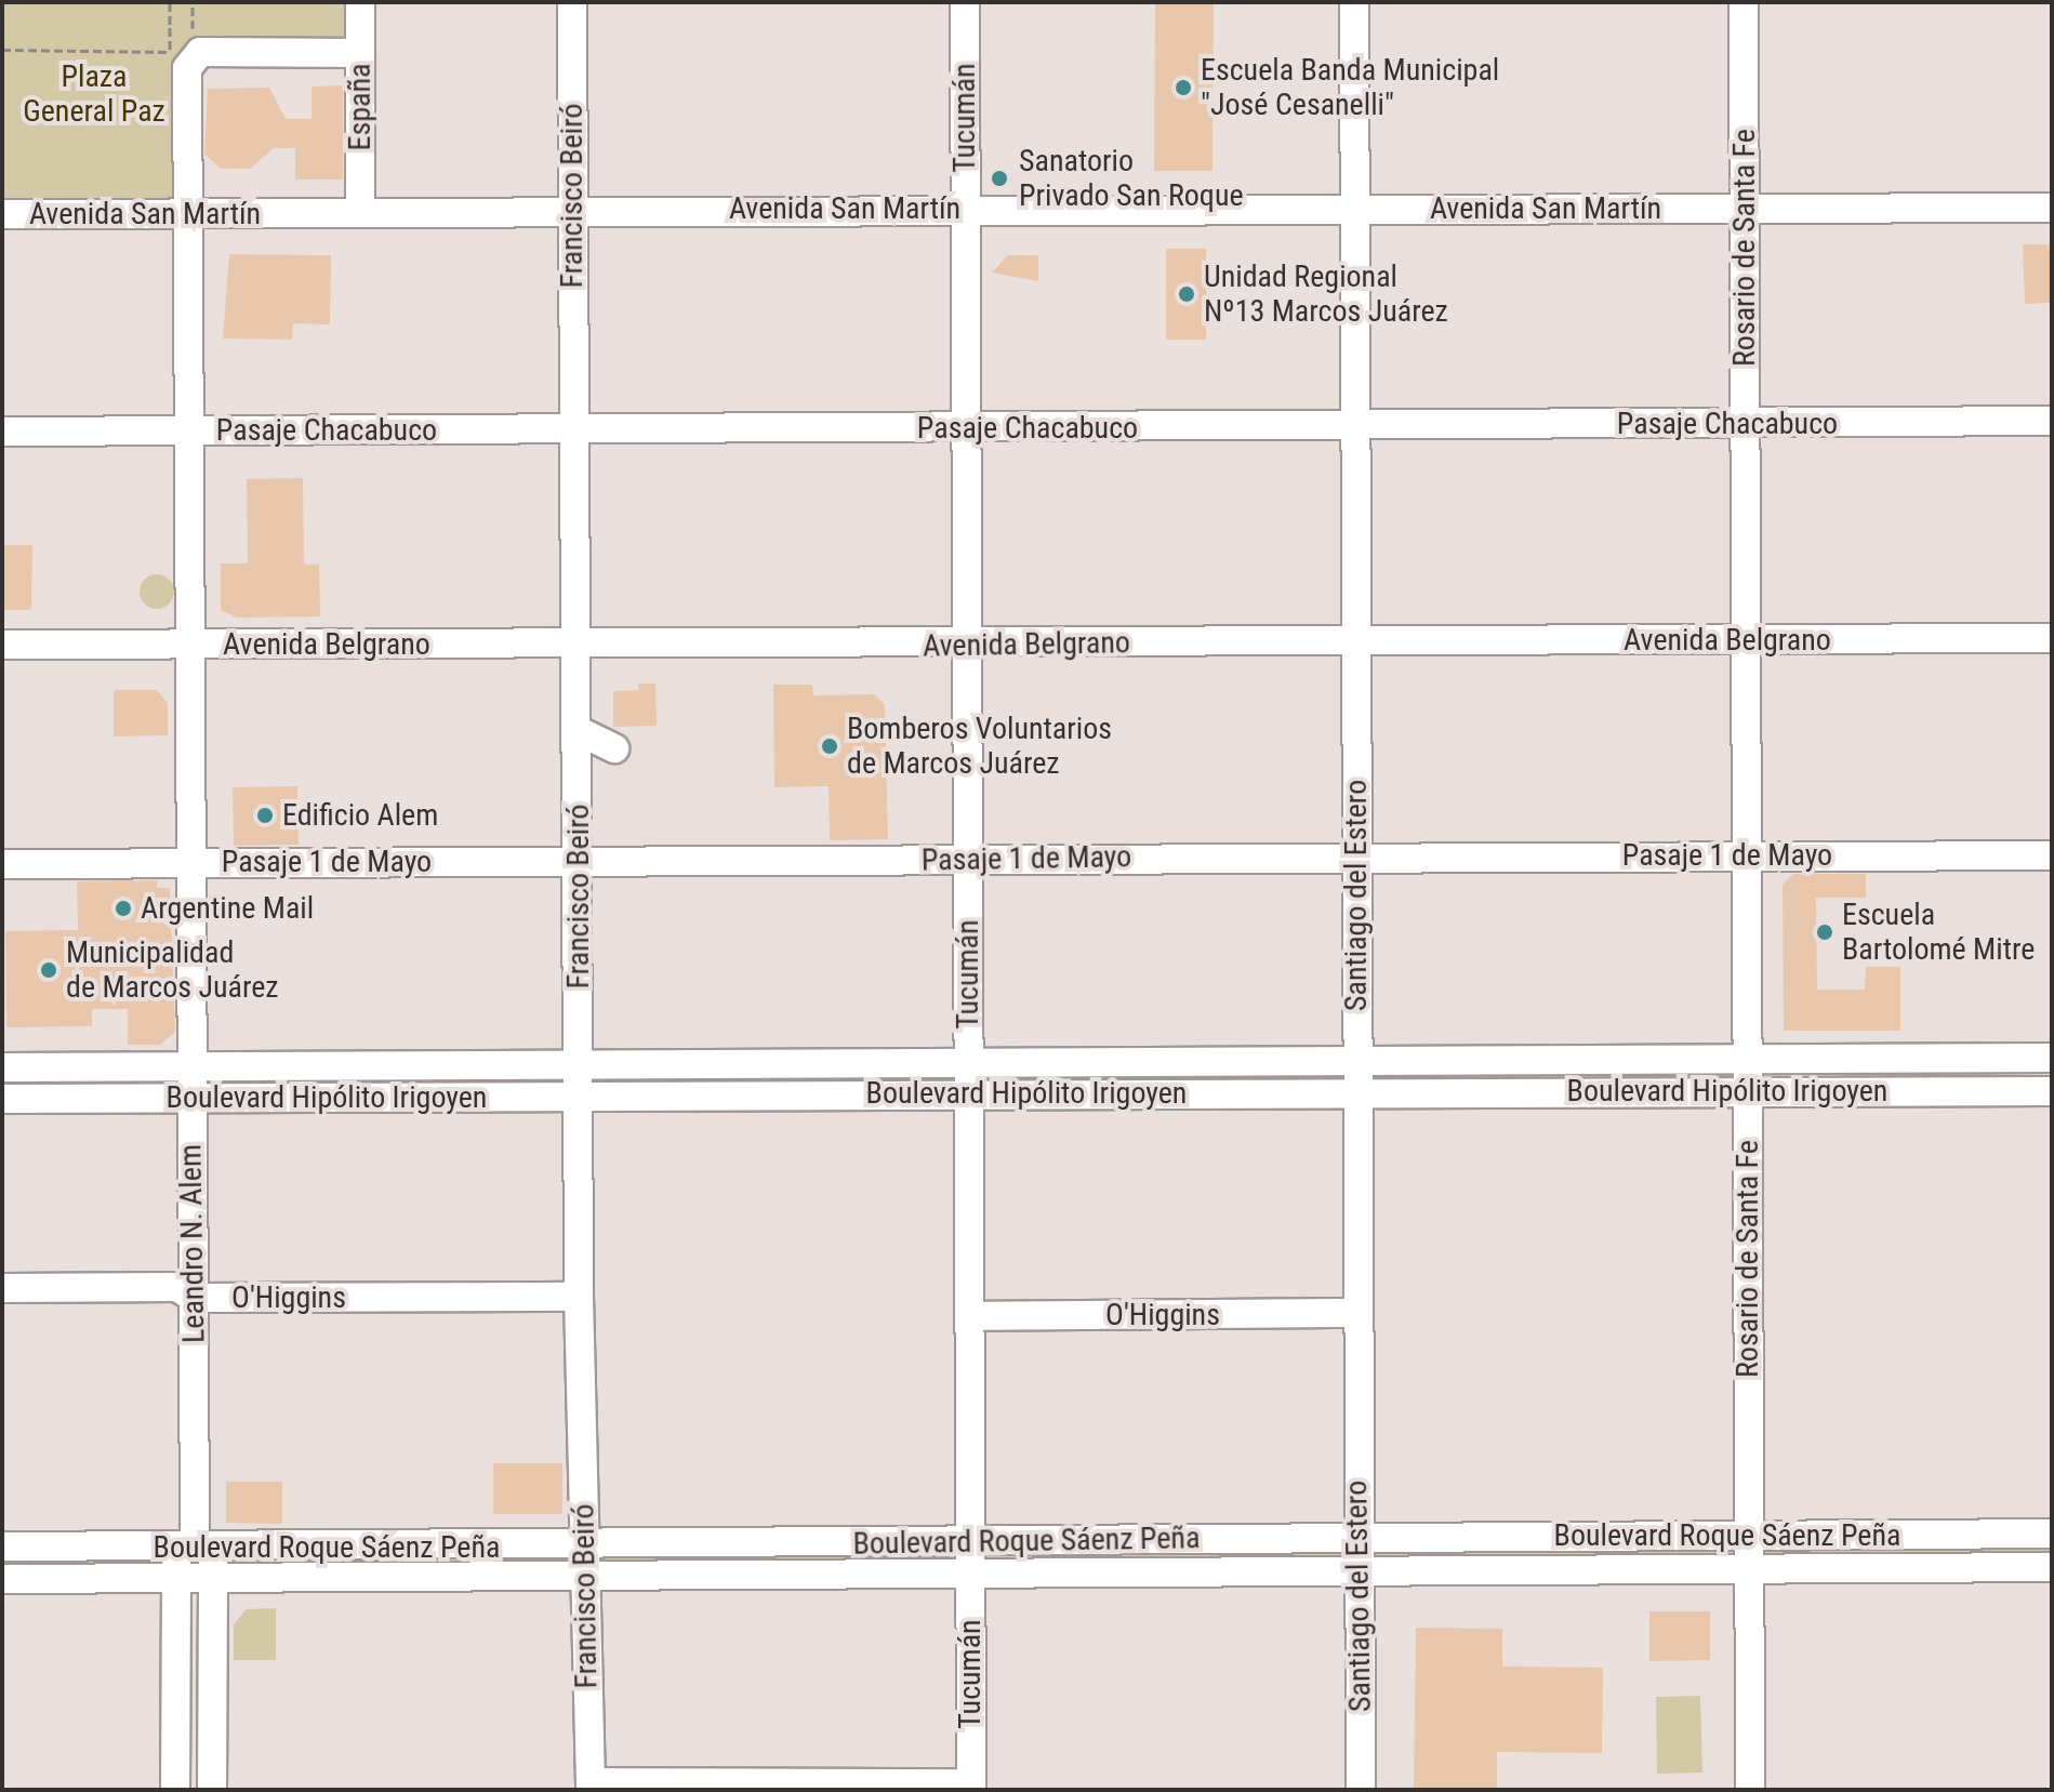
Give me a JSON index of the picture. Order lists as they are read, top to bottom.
{
  "streets": {
    "street": [
      "España",
      "Tucumán",
      "Francisco Beiró",
      "Avenida San Martín",
      "Rosario de Santa Fe",
      "Pasaje Chacabuco",
      "Avenida Belgrano",
      "Pasaje 1 de Mayo",
      "Santiago del Estero",
      "Boulevard Hipólito Irigoyen",
      "Leandro N. Alem",
      "O'Higgins",
      "Boulevard Roque Sáenz Peña"
    ]
  },
  "crossings": [
    ["España", "Avenida San Martín"],
    ["Tucumán", "Avenida San Martín"],
    ["Tucumán", "Pasaje Chacabuco"],
    ["Tucumán", "Avenida Belgrano"],
    ["Tucumán", "Pasaje 1 de Mayo"],
    ["Tucumán", "Boulevard Hipólito Irigoyen"],
    ["Tucumán", "O'Higgins"],
    ["Tucumán", "Boulevard Roque Sáenz Peña"],
    ["Francisco Beiró", "Avenida San Martín"],
    ["Francisco Beiró", "Pasaje Chacabuco"],
    ["Francisco Beiró", "Avenida Belgrano"],
    ["Francisco Beiró", "Pasaje 1 de Mayo"],
    ["Francisco Beiró", "Boulevard Hipólito Irigoyen"],
    ["Francisco Beiró", "O'Higgins"],
    ["Francisco Beiró", "Boulevard Roque Sáenz Peña"],
    ["Avenida San Martín", "Rosario de Santa Fe"],
    ["Avenida San Martín", "Santiago del Estero"],
    ["Avenida San Martín", "Leandro N. Alem"],
    ["Rosario de Santa Fe", "Pasaje Chacabuco"],
    ["Rosario de Santa Fe", "Avenida Belgrano"],
    ["Rosario de Santa Fe", "Pasaje 1 de Mayo"],
    ["Rosario de Santa Fe", "Boulevard Hipólito Irigoyen"],
    ["Rosario de Santa Fe", "Boulevard Roque Sáenz Peña"],
    ["Pasaje Chacabuco", "Santiago del Estero"],
    ["Pasaje Chacabuco", "Leandro N. Alem"],
    ["Avenida Belgrano", "Santiago del Estero"],
    ["Avenida Belgrano", "Leandro N. Alem"],
    ["Pasaje 1 de Mayo", "Santiago del Estero"],
    ["Pasaje 1 de Mayo", "Leandro N. Alem"],
    ["Santiago del Estero", "Boulevard Hipólito Irigoyen"],
    ["Santiago del Estero", "O'Higgins"],
    ["Santiago del Estero", "Boulevard Roque Sáenz Peña"],
    ["Boulevard Hipólito Irigoyen", "Leandro N. Alem"],
    ["Leandro N. Alem", "O'Higgins"],
    ["Leandro N. Alem", "Boulevard Roque Sáenz Peña"]
  ],
  "parks": ["Plaza General Paz"],
  "places": [
    "Escuela Banda Municipal \"José Cesanelli\"",
    "Sanatorio Privado San Roque",
    "Unidad Regional Nº13 Marcos Juárez",
    "Bomberos Voluntarios de Marcos Juárez",
    "Edificio Alem",
    "Argentine Mail",
    "Escuela Bartolomé Mitre",
    "Municipalidad de Marcos Juárez"
  ]
}
